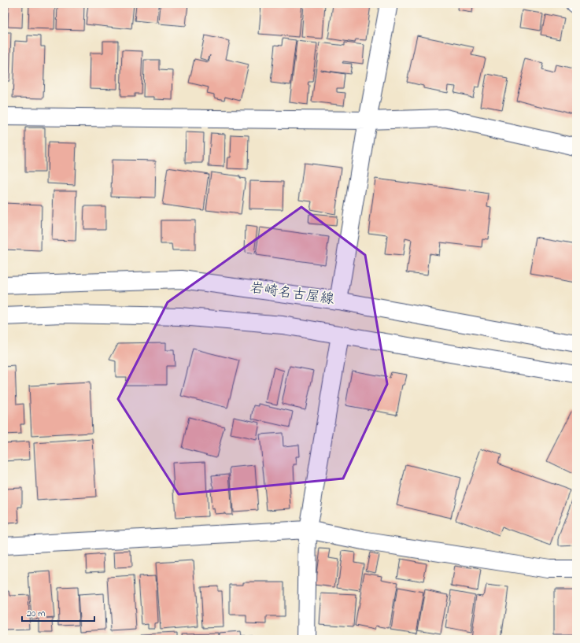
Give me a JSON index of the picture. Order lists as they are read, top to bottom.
{
  "streets": {
    "street": ["岩崎名古屋線"]
  },
  "scale_bar": "20 m"
}
